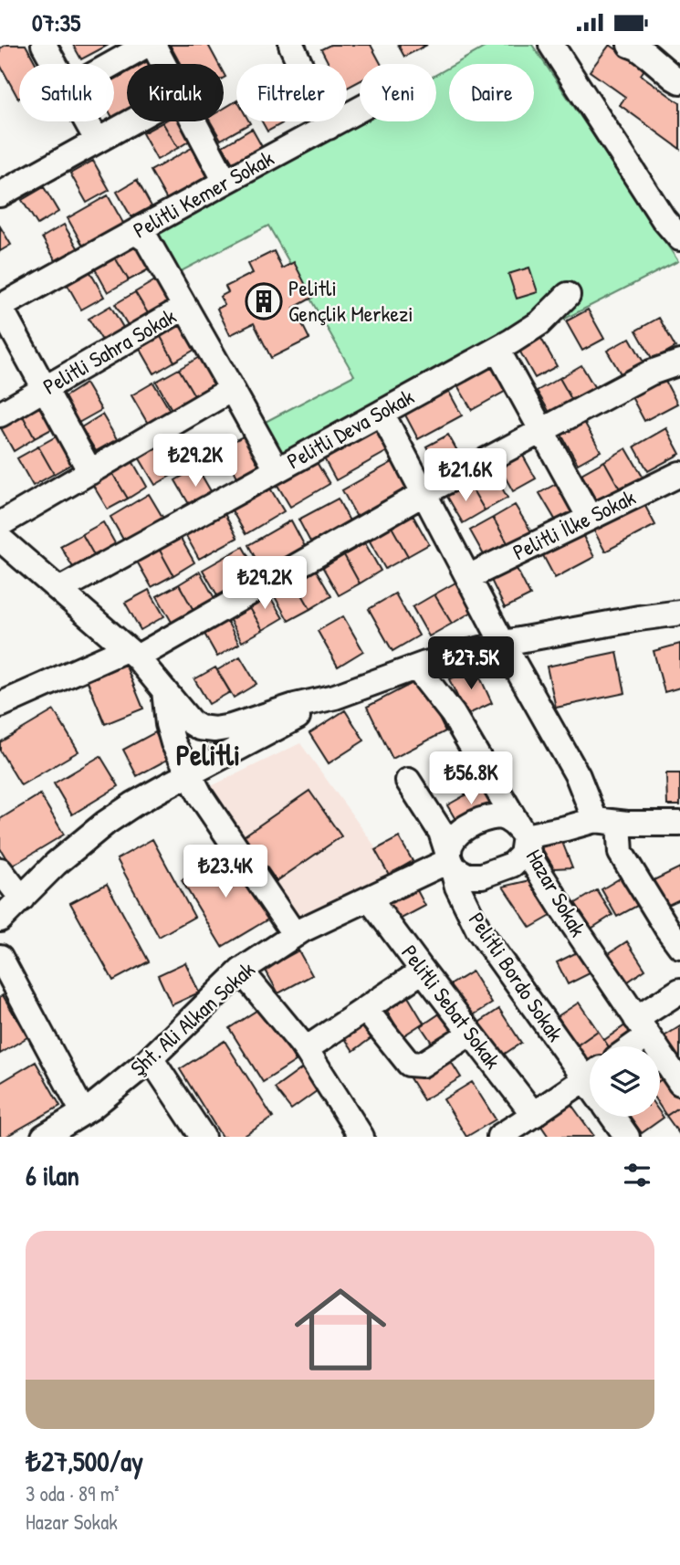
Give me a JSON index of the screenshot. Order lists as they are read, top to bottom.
{
  "streets": {
    "street": [
      "Pelitli Kemer Sokak",
      "Pelitli Sahra Sokak",
      "Pelitli Deva Sokak",
      "Pelitli İlke Sokak",
      "Hazar Sokak",
      "Pelitli Bordo Sokak",
      "Pelitli Sebat Sokak",
      "Şht. Ali Alkan Sokak"
    ]
  },
  "crossings": [
    ["Pelitli Kemer Sokak", "Pelitli Sahra Sokak"],
    ["Pelitli Sahra Sokak", "Pelitli Deva Sokak"],
    ["Hazar Sokak", "Pelitli Bordo Sokak"],
    ["Hazar Sokak", "Şht. Ali Alkan Sokak"],
    ["Pelitli Bordo Sokak", "Şht. Ali Alkan Sokak"],
    ["Pelitli Sebat Sokak", "Şht. Ali Alkan Sokak"]
  ],
  "districts": ["Pelitli"],
  "places": {
    "building": ["Pelitli Gençlik Merkezi"]
  },
  "page": {
    "status": "07:35",
    "chip": [
      "Satılık",
      "Kiralık",
      "Filtreler",
      "Yeni",
      "Daire"
    ],
    "price": [
      "₺29.2K",
      "₺21.6K",
      "₺29.2K",
      "₺27.5K",
      "₺56.8K",
      "₺23.4K"
    ],
    "heading": "6 ilan",
    "list": [
      {
        "name": "₺27,500/ay",
        "note": "3 oda · 89 m² · Hazar Sokak"
      }
    ]
  }
}
